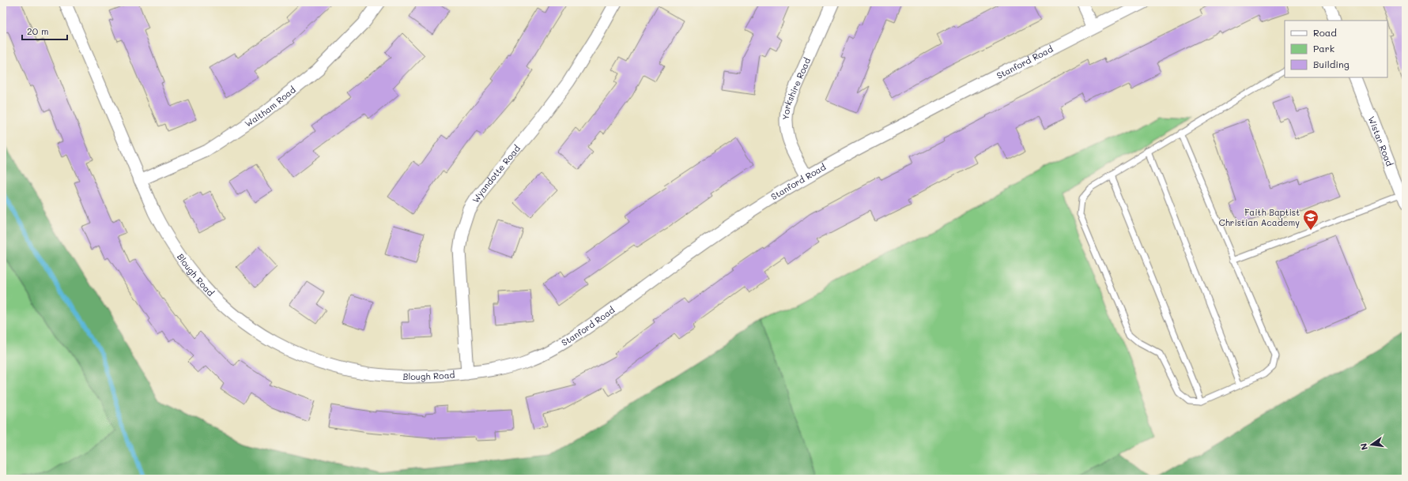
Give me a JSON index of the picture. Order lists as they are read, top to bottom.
{
  "streets": {
    "street": [
      "Stanford Road",
      "Yorkshire Road",
      "Waltham Road",
      "Wistar Road",
      "Wyandotte Road",
      "Blough Road"
    ]
  },
  "crossings": [
    ["Stanford Road", "Yorkshire Road"],
    ["Stanford Road", "Wyandotte Road"],
    ["Stanford Road", "Blough Road"],
    ["Waltham Road", "Blough Road"],
    ["Wyandotte Road", "Blough Road"]
  ],
  "places": {
    "school or university": ["Faith Baptist Christian Academy"]
  },
  "legend": ["Road", "Park", "Building"],
  "scale_bar": "20 m",
  "north": "left"
}
